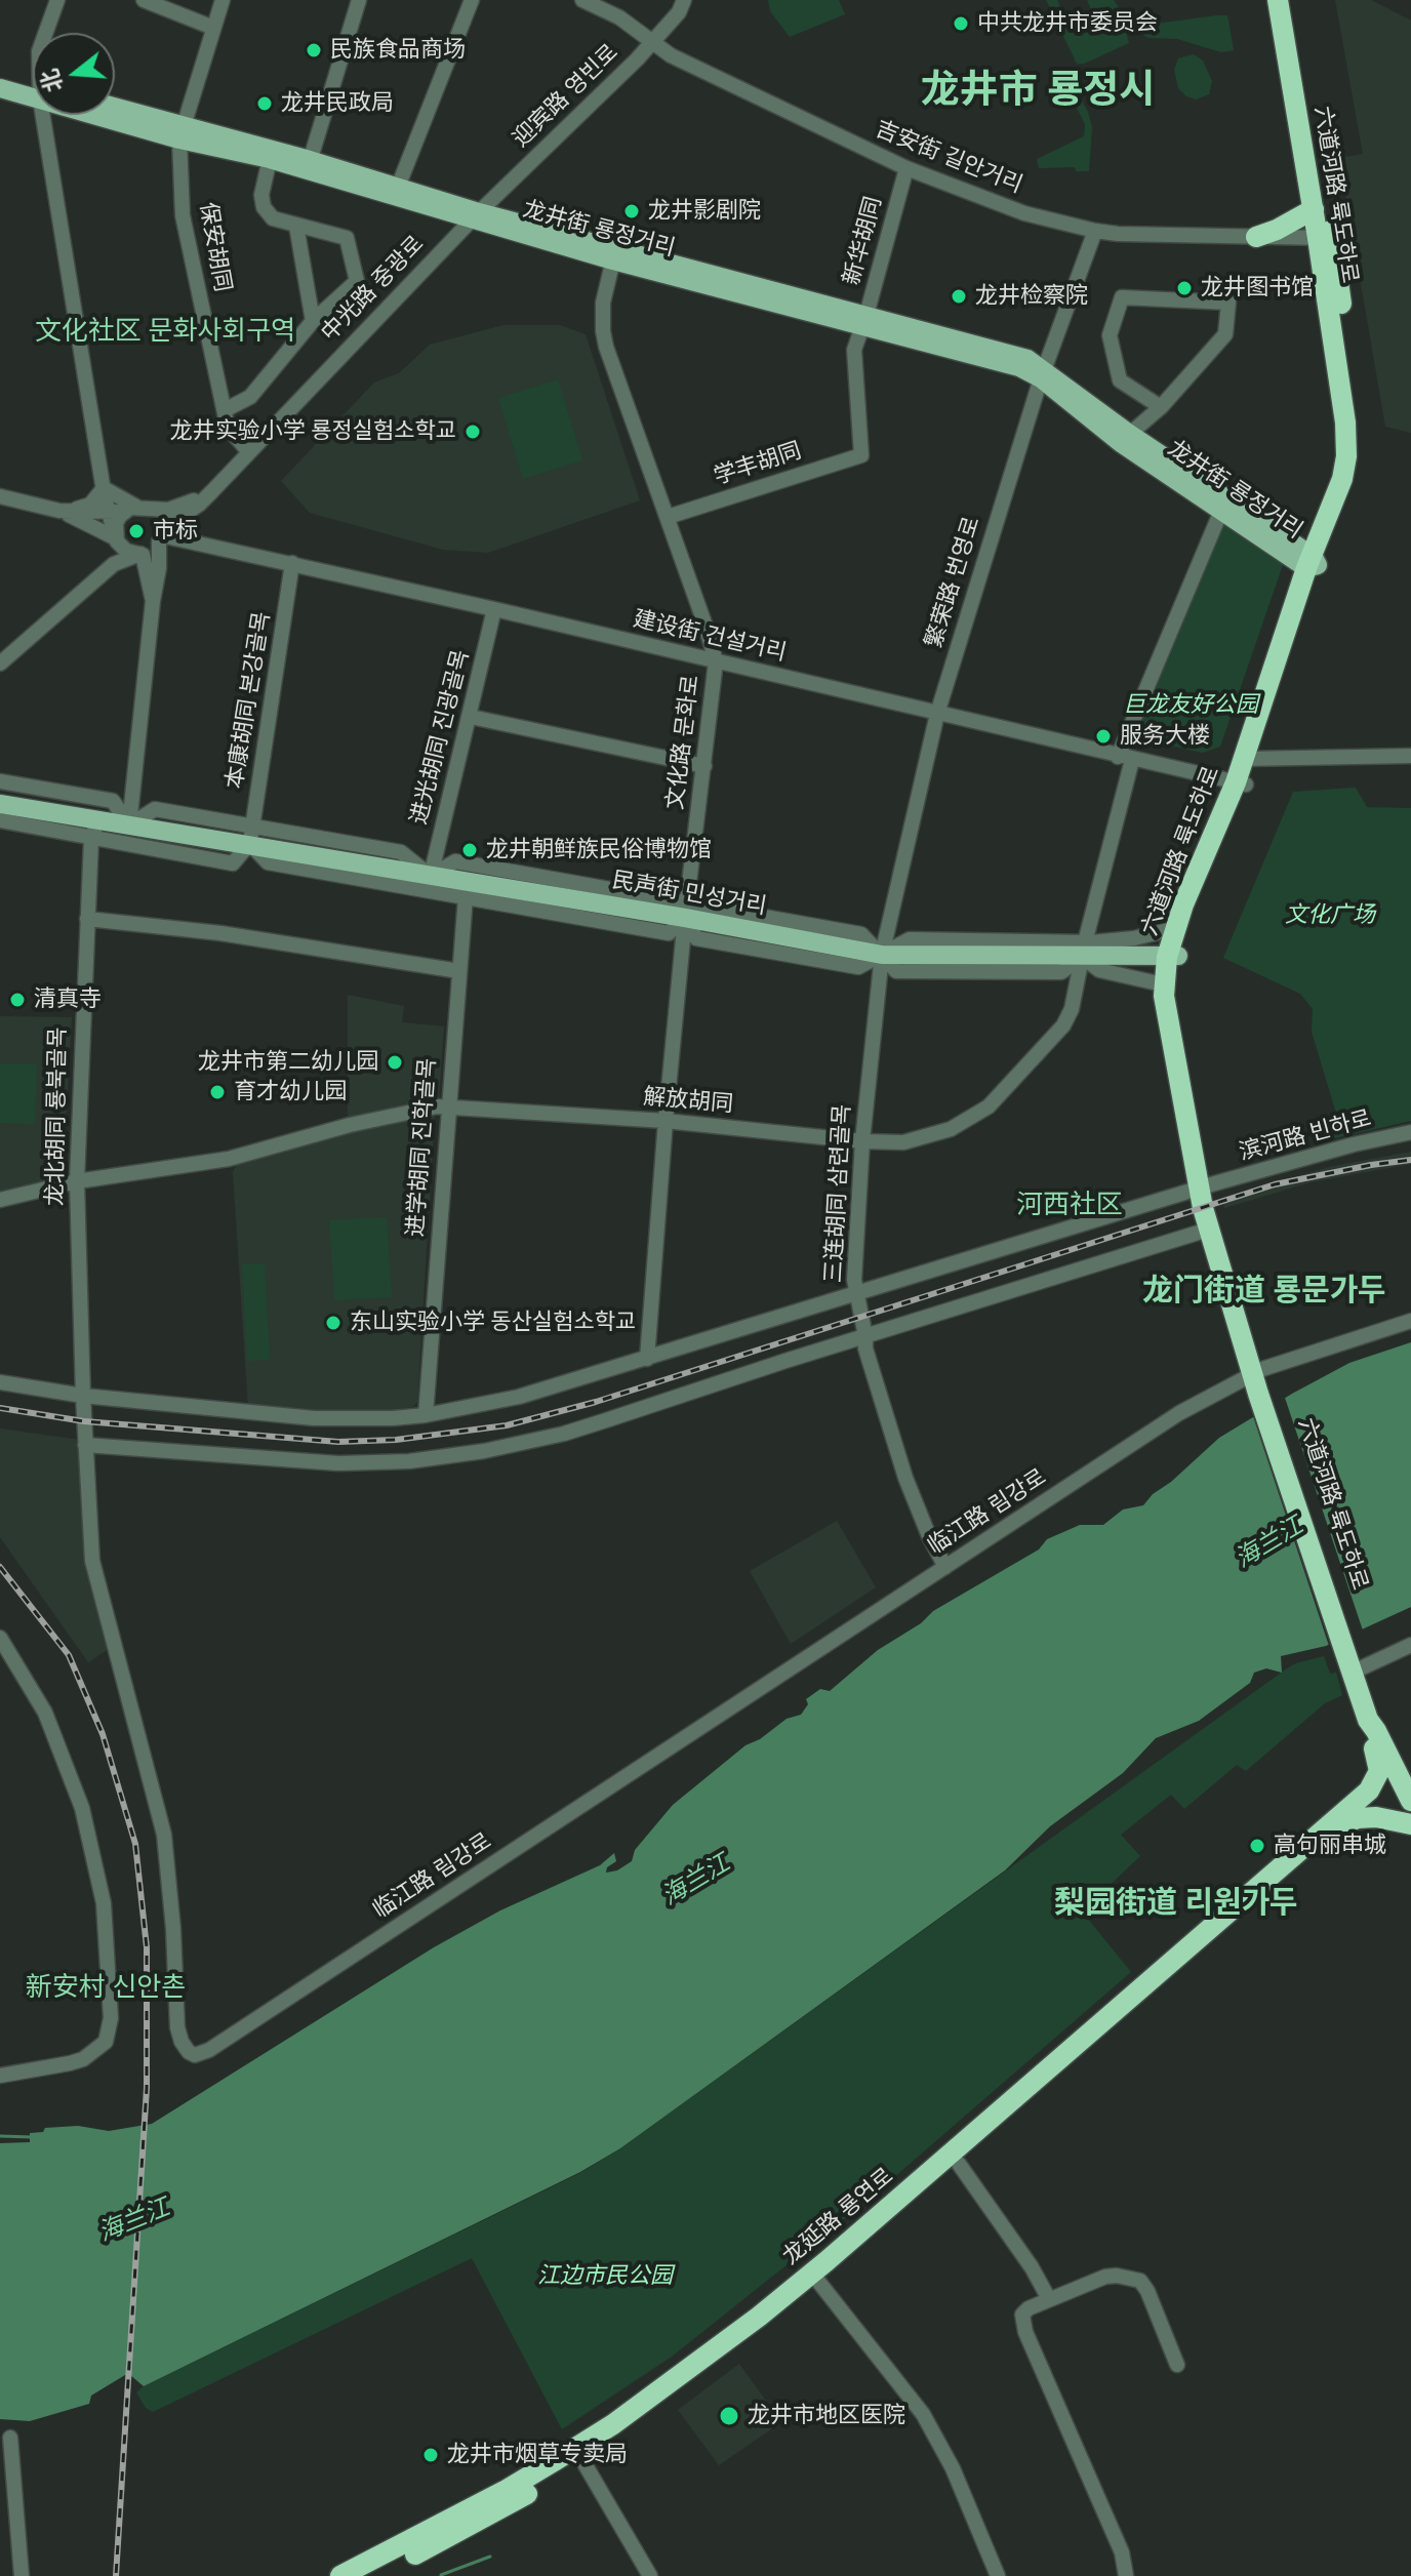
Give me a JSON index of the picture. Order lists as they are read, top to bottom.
{
  "streets": {
    "highway": ["六道河路 륙도하로", "龙延路 룡연로"],
    "main road": ["龙井街 룡정거리", "民声街 민성거리"],
    "street": [
      "迎宾路 영빈로",
      "吉安街 길안거리",
      "新华胡同",
      "保安胡同",
      "中光路 중광로",
      "学丰胡同",
      "繁荣路 번영로",
      "建设街 건설거리",
      "本康胡同 본강골목",
      "进光胡同 진광골목",
      "文化路 문화로",
      "解放胡同",
      "龙北胡同 룡북골목",
      "滨河路 빈하로",
      "进学胡同 진학골목",
      "三连胡同 삼련골목",
      "临江路 림강로"
    ]
  },
  "crossings": [
    ["迎宾路 영빈로", "吉安街 길안거리"],
    ["迎宾路 영빈로", "龙井街 룡정거리"],
    ["迎宾路 영빈로", "中光路 중광로"],
    ["吉安街 길안거리", "六道河路 륙도하로"],
    ["吉安街 길안거리", "新华胡同"],
    ["吉安街 길안거리", "繁荣路 번영로"],
    ["六道河路 륙도하로", "龙井街 룡정거리"],
    ["六道河路 륙도하로", "建设街 건설거리"],
    ["六道河路 륙도하로", "民声街 민성거리"],
    ["六道河路 륙도하로", "滨河路 빈하로"],
    ["六道河路 륙도하로", "临江路 림강로"],
    ["六道河路 륙도하로", "龙延路 룡연로"],
    ["龙井街 룡정거리", "新华胡同"],
    ["龙井街 룡정거리", "保安胡同"],
    ["龙井街 룡정거리", "中光路 중광로"],
    ["龙井街 룡정거리", "繁荣路 번영로"],
    ["龙井街 룡정거리", "文化路 문화로"],
    ["龙井街 룡정거리", "解放胡同"],
    ["新华胡同", "学丰胡同"],
    ["保安胡同", "中光路 중광로"],
    ["中光路 중광로", "建设街 건설거리"],
    ["学丰胡同", "文化路 문화로"],
    ["繁荣路 번영로", "建设街 건설거리"],
    ["繁荣路 번영로", "民声街 민성거리"],
    ["繁荣路 번영로", "三连胡同 삼련골목"],
    ["建设街 건설거리", "本康胡同 본강골목"],
    ["建设街 건설거리", "进光胡同 진광골목"],
    ["建设街 건설거리", "文化路 문화로"],
    ["建设街 건설거리", "解放胡同"],
    ["本康胡同 본강골목", "民声街 민성거리"],
    ["进光胡同 진광골목", "民声街 민성거리"],
    ["文化路 문화로", "民声街 민성거리"],
    ["文化路 문화로", "解放胡同"],
    ["文化路 문화로", "滨河路 빈하로"],
    ["民声街 민성거리", "解放胡同"],
    ["民声街 민성거리", "龙北胡同 룡북골목"],
    ["民声街 민성거리", "进学胡同 진학골목"],
    ["民声街 민성거리", "三连胡同 삼련골목"],
    ["解放胡同", "龙北胡同 룡북골목"],
    ["解放胡同", "进学胡同 진학골목"],
    ["解放胡同", "三连胡同 삼련골목"],
    ["龙北胡同 룡북골목", "滨河路 빈하로"],
    ["龙北胡同 룡북골목", "临江路 림강로"],
    ["滨河路 빈하로", "进学胡同 진학골목"],
    ["滨河路 빈하로", "三连胡同 삼련골목"],
    ["滨河路 빈하로", "临江路 림강로"],
    ["三连胡同 삼련골목", "临江路 림강로"]
  ],
  "districts": [
    "龙井市 룡정시",
    "文化社区 문화사회구역",
    "河西社区",
    "龙门街道 룡문가두",
    "梨园街道 리원가두",
    "新安村 신안촌"
  ],
  "water": ["海兰江"],
  "parks": ["巨龙友好公园", "文化广场", "江边市民公园"],
  "places": [
    "中共龙井市委员会",
    "民族食品商场",
    "龙井民政局",
    "龙井影剧院",
    "龙井图书馆",
    "龙井检察院",
    "龙井实验小学 룡정실험소학교",
    "市标",
    "服务大楼",
    "龙井朝鲜族民俗博物馆",
    "清真寺",
    "龙井市第二幼儿园",
    "育才幼儿园",
    "东山实验小学 동산실험소학교",
    "高句丽串城",
    "龙井市地区医院",
    "龙井市烟草专卖局"
  ],
  "north": "left"
}
